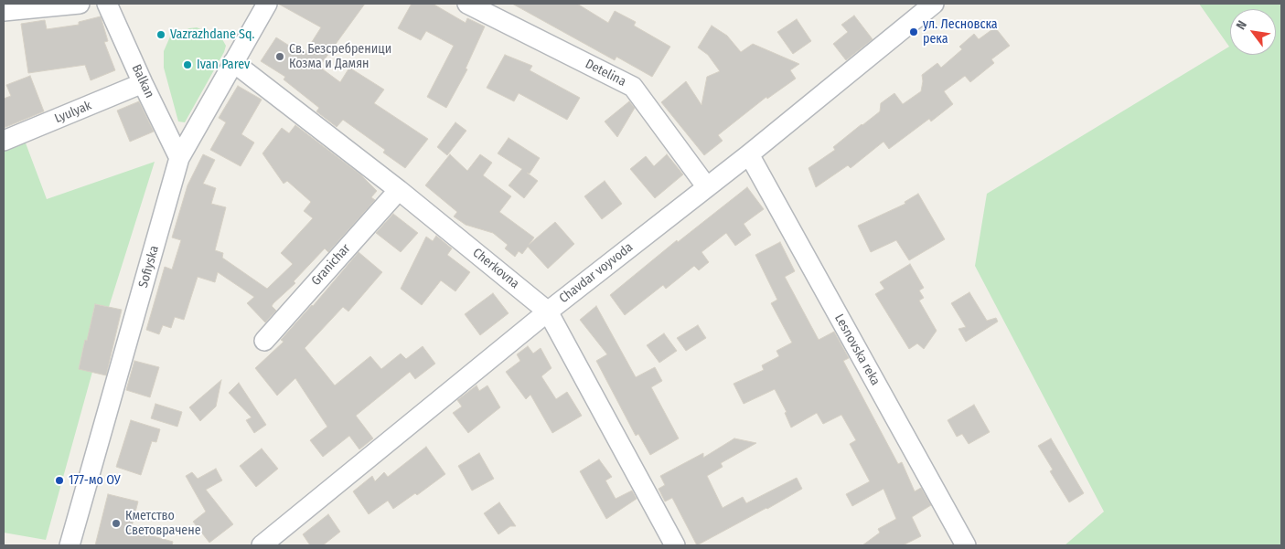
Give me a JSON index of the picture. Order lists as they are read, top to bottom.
{
  "streets": {
    "street": [
      "Detelina",
      "Balkan",
      "Lyulyak",
      "Granichar",
      "Sofiyska",
      "Cherkovna",
      "Chavdar voyvoda",
      "Lesnovska reka"
    ]
  },
  "crossings": [
    ["Detelina", "Chavdar voyvoda"],
    ["Balkan", "Lyulyak"],
    ["Balkan", "Sofiyska"],
    ["Granichar", "Cherkovna"],
    ["Sofiyska", "Cherkovna"],
    ["Cherkovna", "Chavdar voyvoda"],
    ["Chavdar voyvoda", "Lesnovska reka"]
  ],
  "places": [
    "ул. Лесновска река",
    "Vazrazhdane Sq.",
    "Св. Безсребреници Козма и Дамян",
    "Ivan Parev",
    "177-мо ОУ",
    "Кметство Световрачене"
  ],
  "north": "top left"
}
